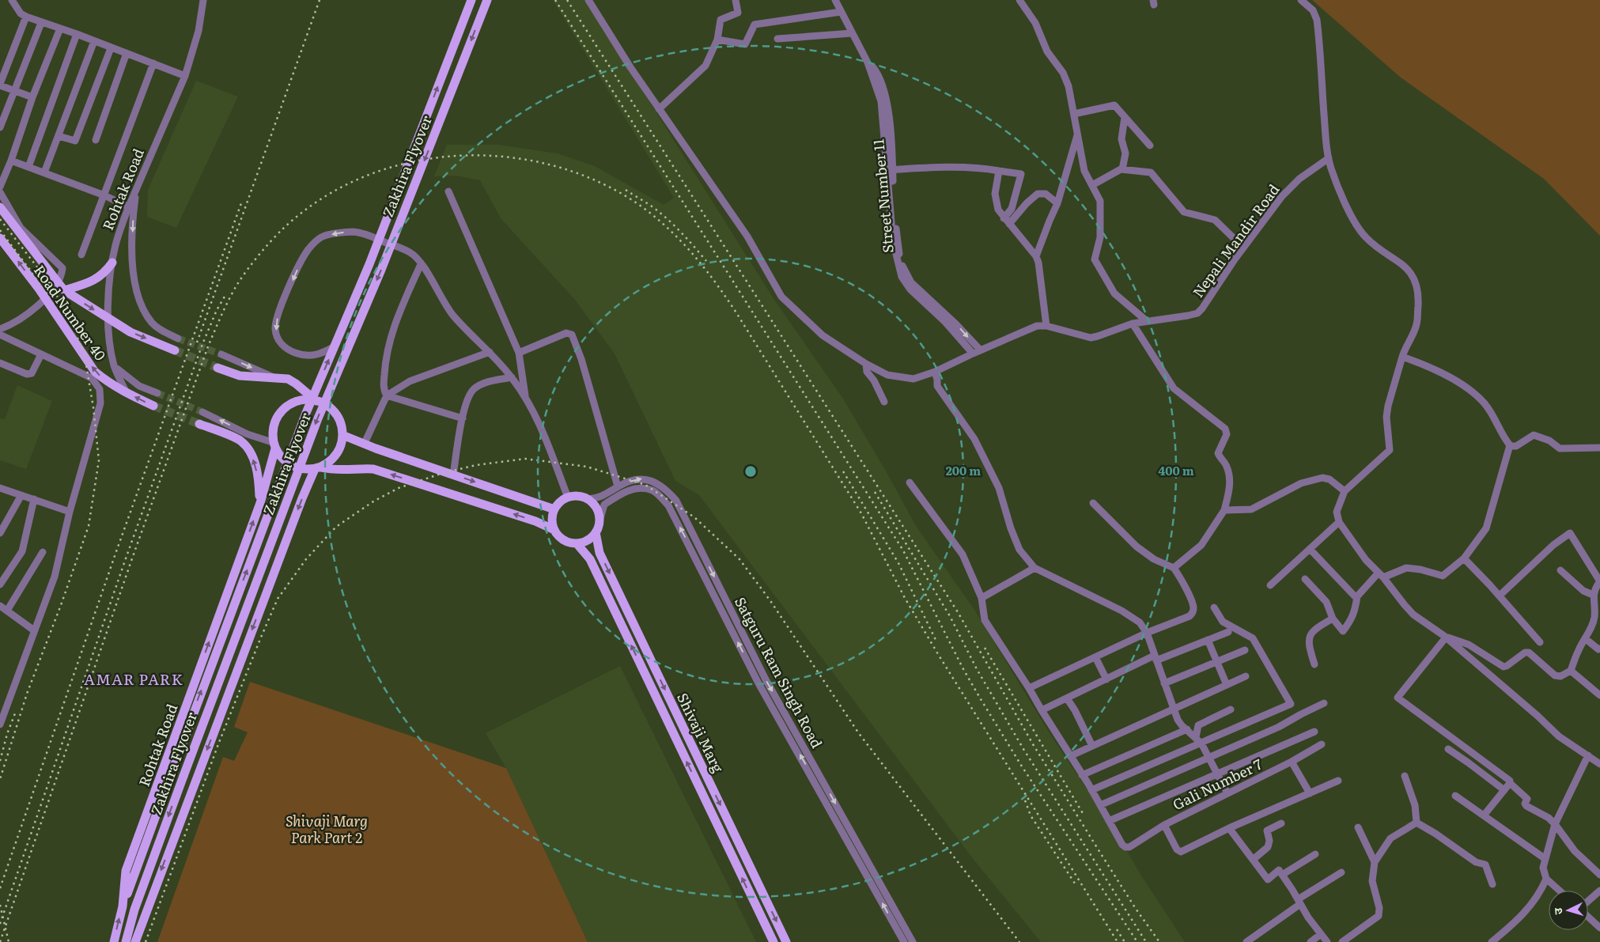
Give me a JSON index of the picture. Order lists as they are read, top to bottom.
{
  "streets": {
    "main road": [
      "Zakhira Flyover",
      "Rohtak Road",
      "Road Number 40",
      "Shivaji Marg"
    ],
    "street": [
      "Street Number 11",
      "Nepali Mandir Road",
      "Satguru Ram Singh Road",
      "Gali Number 7"
    ]
  },
  "crossings": [
    ["Zakhira Flyover", "Rohtak Road"],
    ["Rohtak Road", "Road Number 40"],
    ["Street Number 11", "Nepali Mandir Road"],
    ["Satguru Ram Singh Road", "Shivaji Marg"]
  ],
  "one_way": ["Rohtak Road"],
  "districts": ["AMAR PARK"],
  "parks": ["Shivaji Marg Park Part 2"],
  "north": "left",
  "rings": ["200 m", "400 m"]
}
